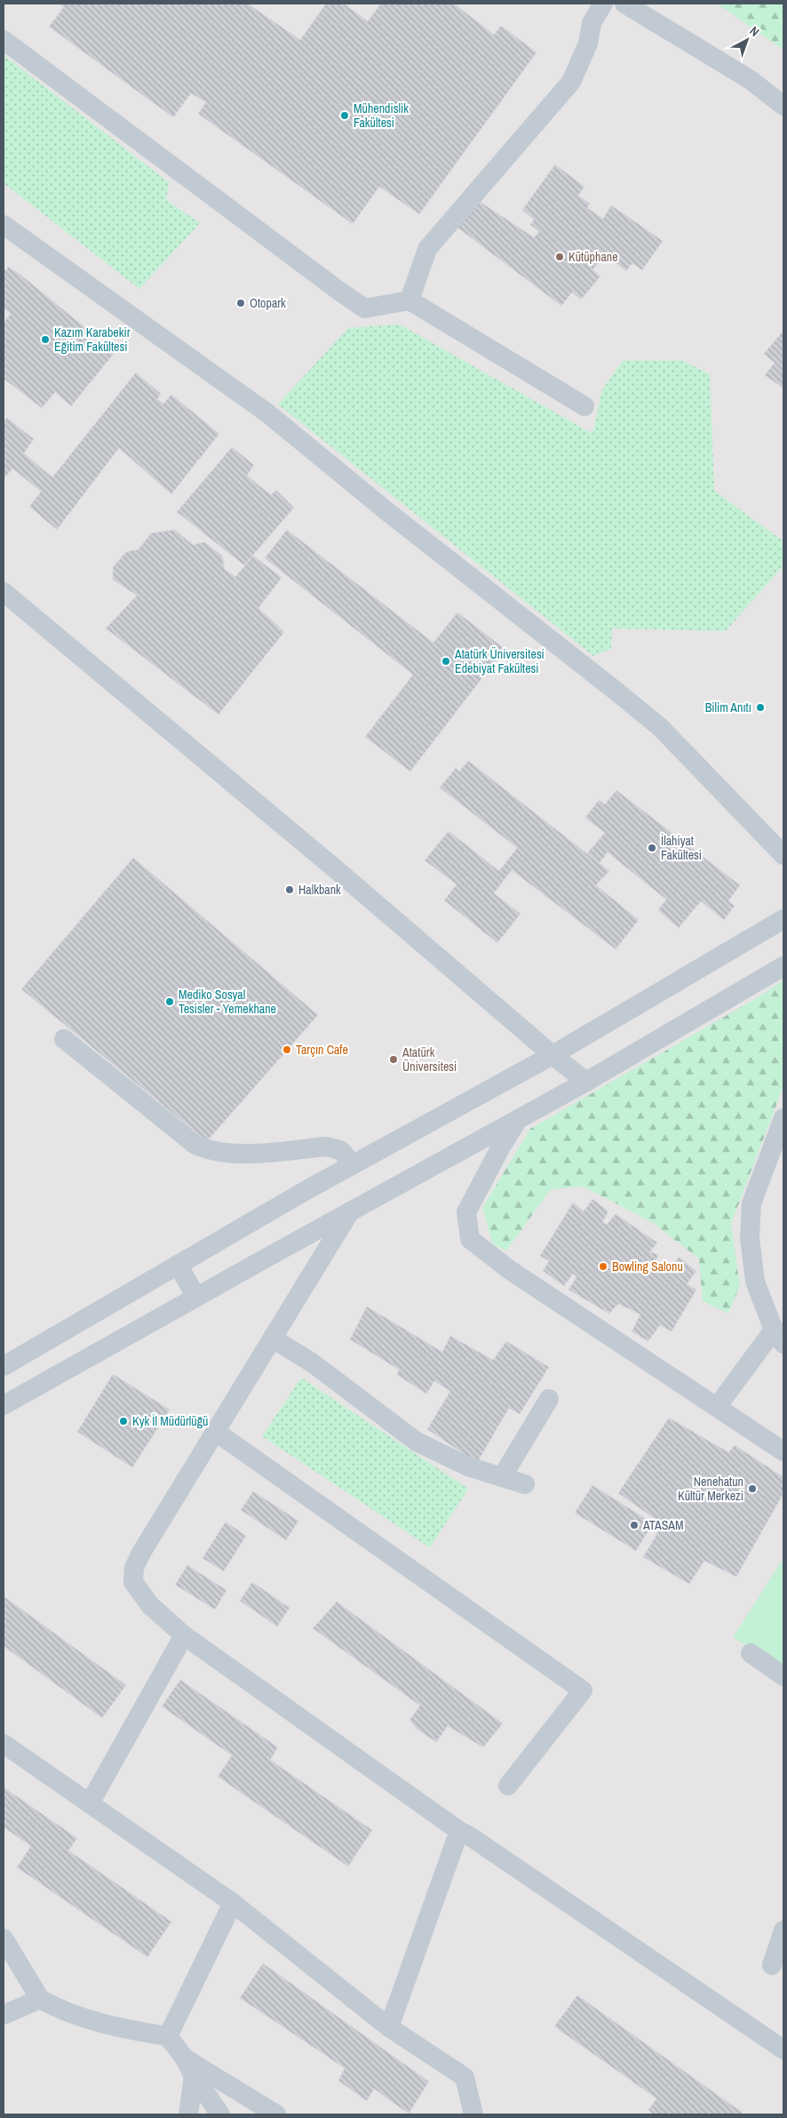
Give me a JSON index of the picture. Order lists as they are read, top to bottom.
{
  "places": [
    "Mühendislik Fakültesi",
    "Kütüphane",
    "Otopark",
    "Kazım Karabekir Eğitim Fakültesi",
    "Atatürk Üniversitesi Edebiyat Fakültesi",
    "Bilim Anıtı",
    "İlahiyat Fakültesi",
    "Halkbank",
    "Mediko Sosyal Tesisler - Yemekhane",
    "Tarçın Cafe",
    "Atatürk Üniversitesi",
    "Bowling Salonu",
    "Kyk İl Müdürlüğü",
    "Nenehatun Kültür Merkezi",
    "ATASAM"
  ],
  "north": "top right"
}
